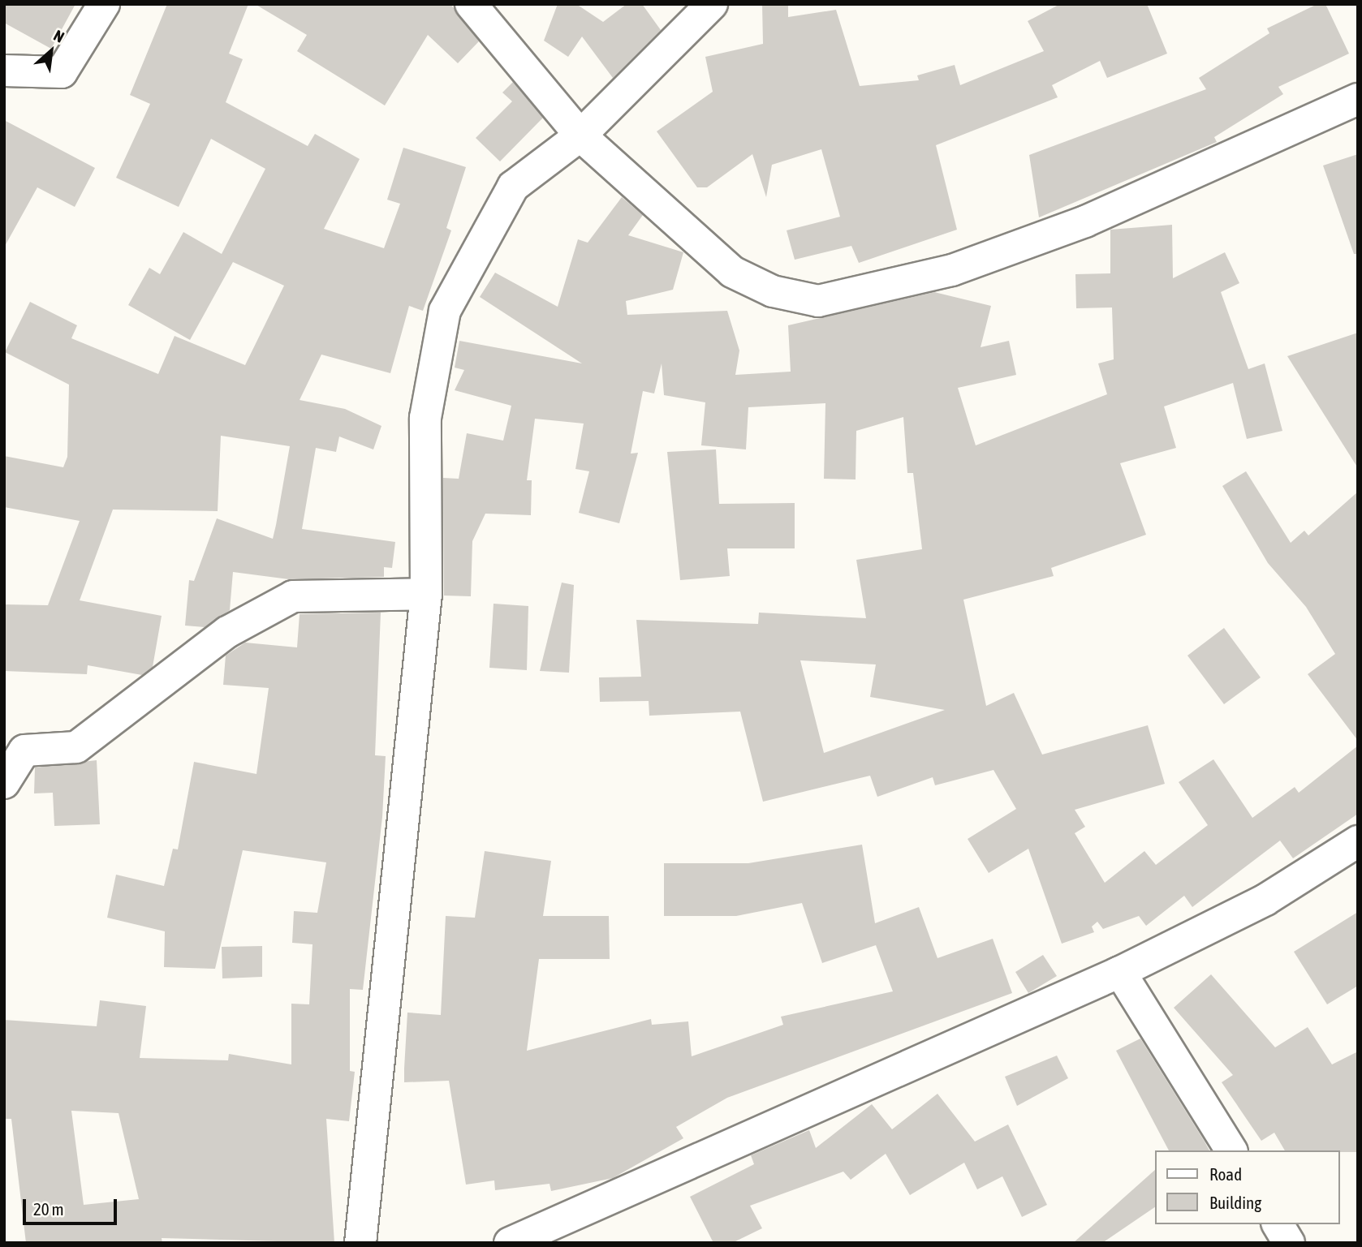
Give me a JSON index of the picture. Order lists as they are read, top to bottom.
{
  "legend": ["Road", "Building"],
  "scale_bar": "20 m",
  "north": "top right"
}
